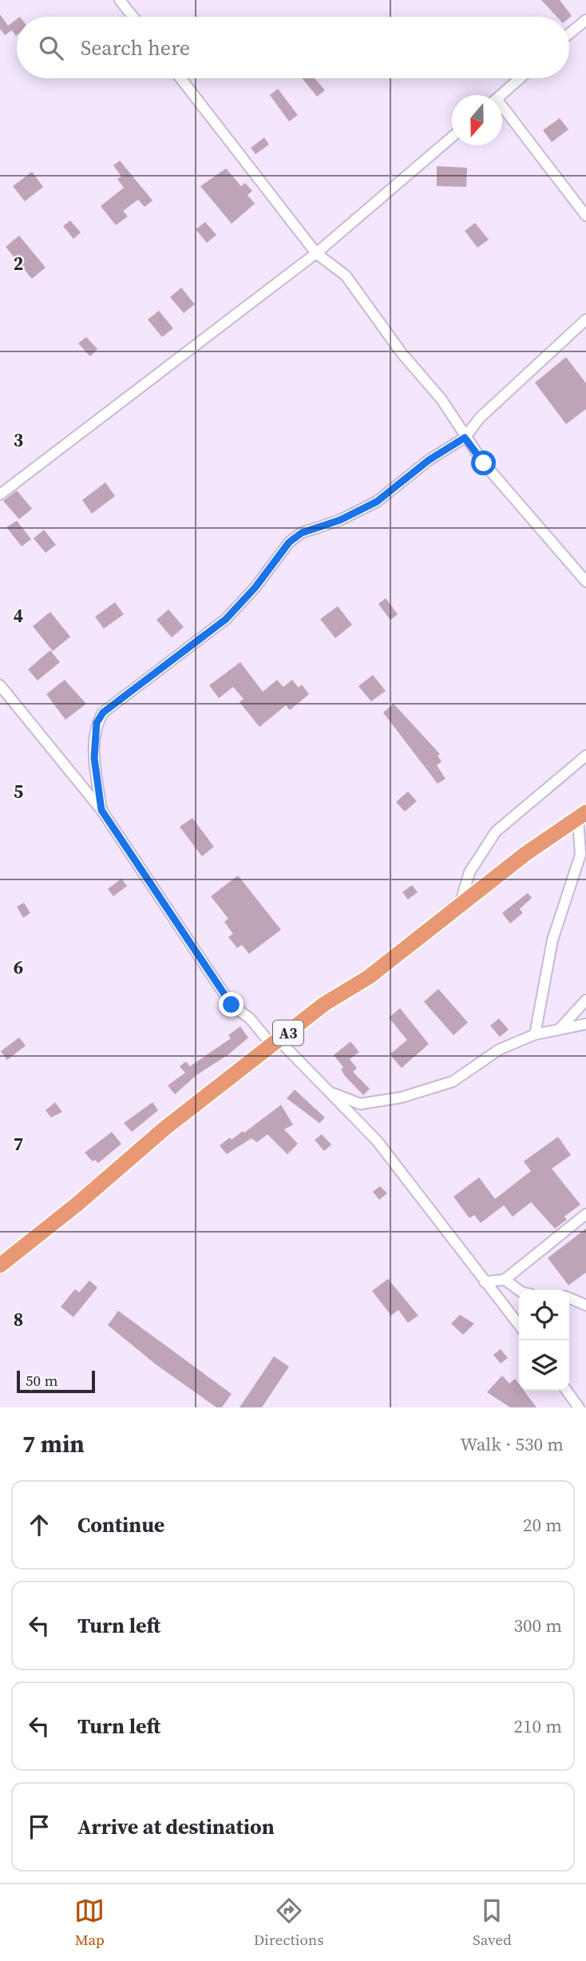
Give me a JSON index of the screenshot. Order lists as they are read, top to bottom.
{
  "streets": {
    "highway": ["A3"]
  },
  "scale_bar": "50 m",
  "north": "bottom",
  "page": {
    "search": "Search here",
    "scale": "50 m",
    "heading": ["7 min", "Walk · 530 m"],
    "list": [
      ["Continue", "20 m"],
      ["Turn left", "300 m"],
      ["Turn left", "210 m"],
      "Arrive at destination"
    ],
    "nav": ["Map", "Directions", "Saved"]
  },
  "grid": {
    "rows": [
      "2",
      "3",
      "4",
      "5",
      "6",
      "7",
      "8"
    ]
  }
}
